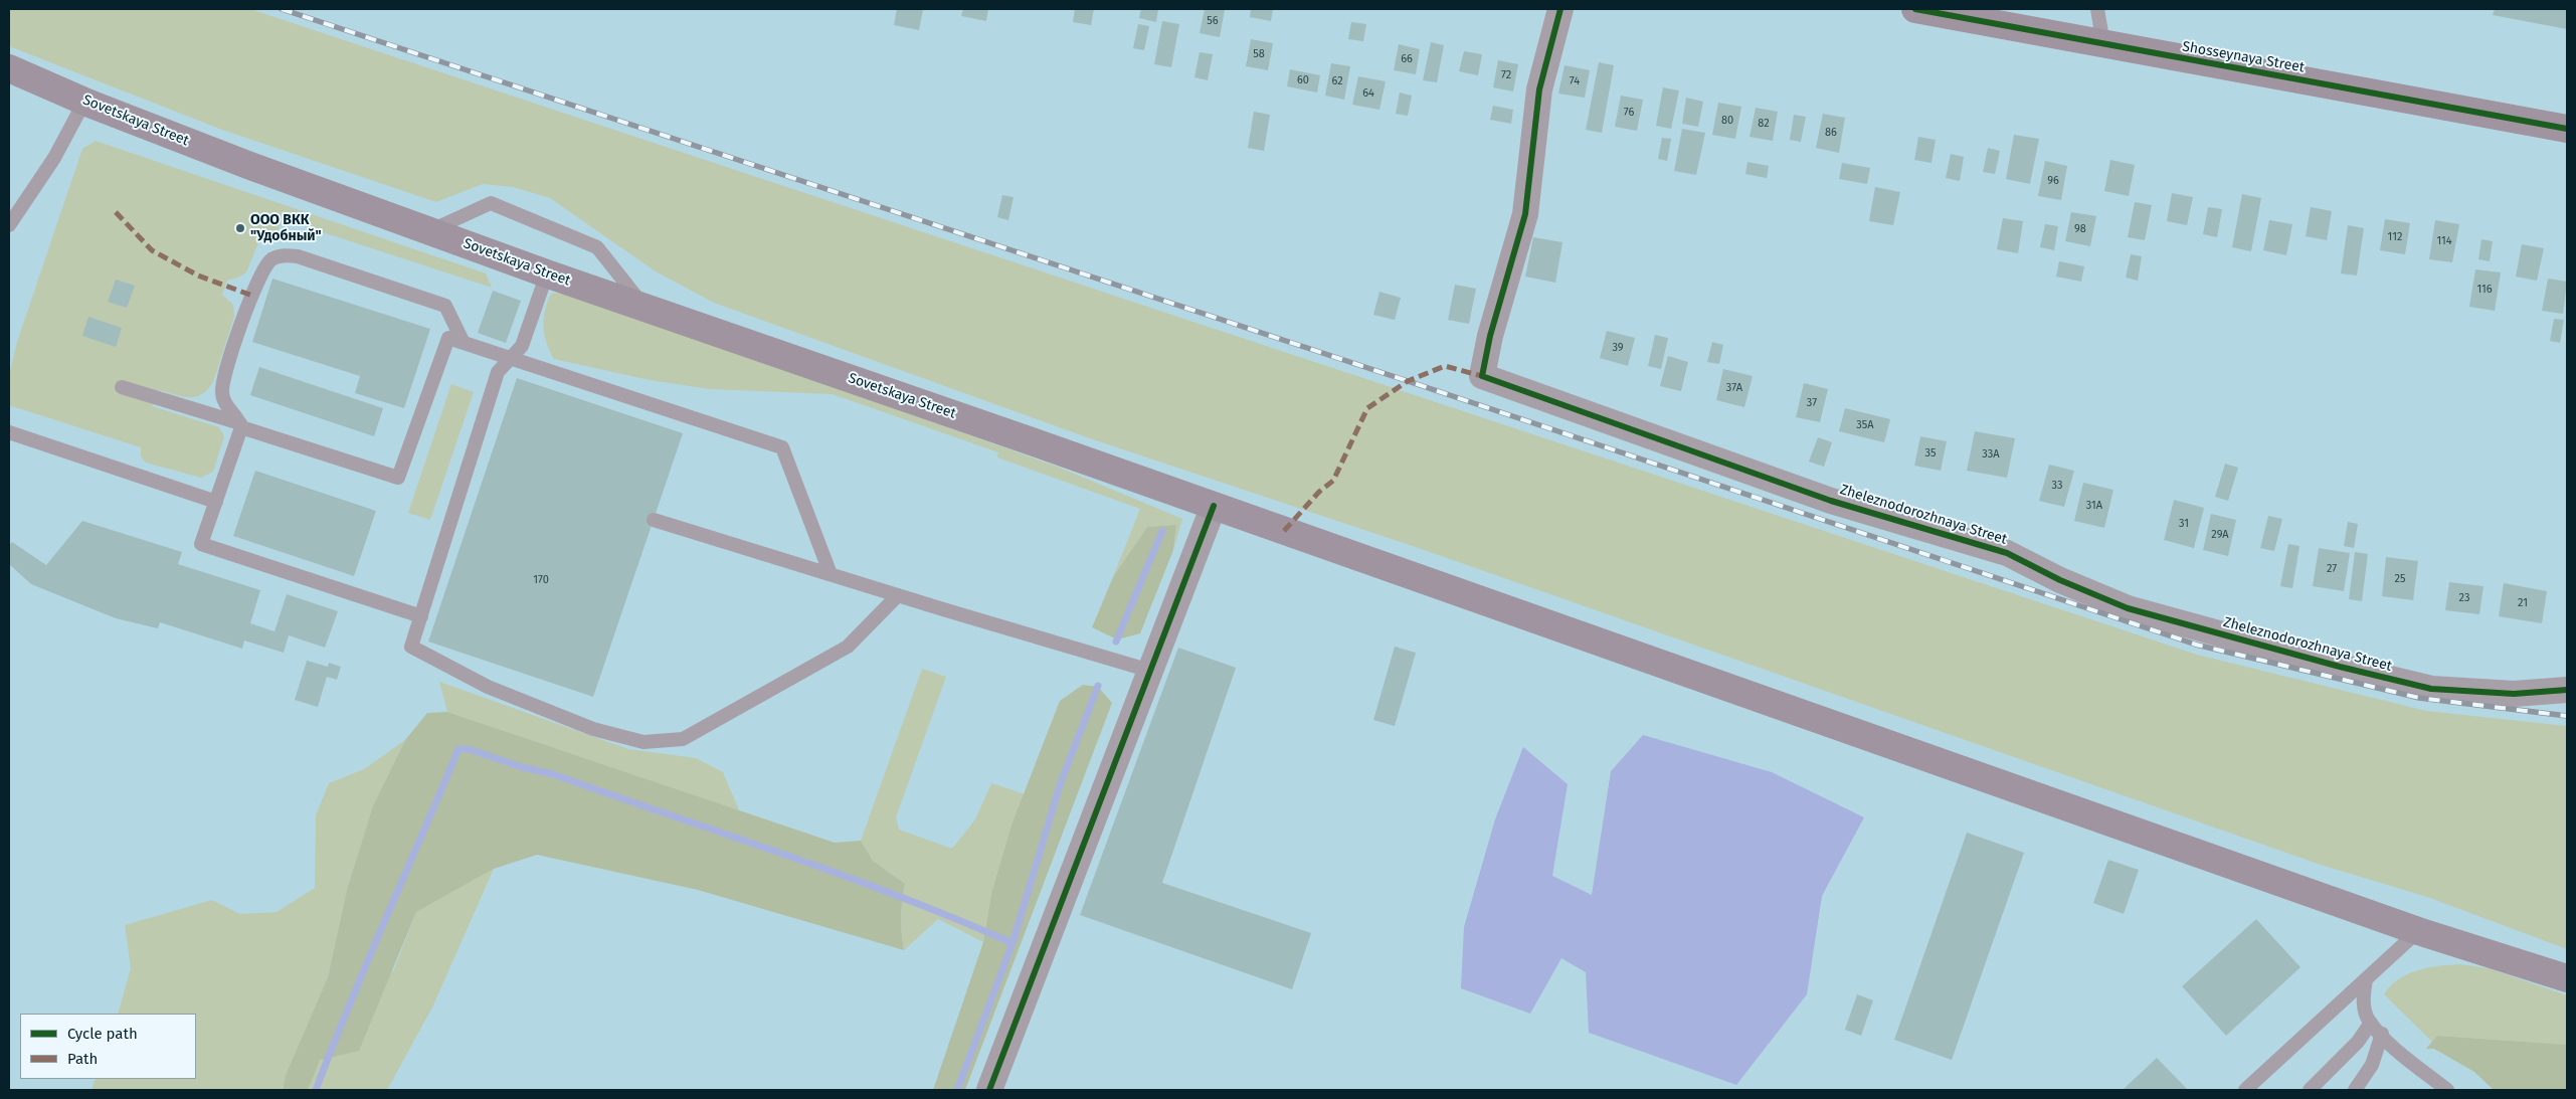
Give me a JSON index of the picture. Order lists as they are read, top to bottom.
{
  "streets": {
    "main road": ["Shosseynaya Street", "Sovetskaya Street"],
    "street": ["Zheleznodorozhnaya Street"]
  },
  "places": ["ООО ВКК \"Удобный\""],
  "house_numbers": [
    "56",
    "58",
    "66",
    "72",
    "60",
    "62",
    "74",
    "64",
    "76",
    "80",
    "82",
    "86",
    "96",
    "98",
    "112",
    "114",
    "116",
    "39",
    "37А",
    "37",
    "35А",
    "35",
    "33А",
    "33",
    "31А",
    "31",
    "29А",
    "27",
    "25",
    "170",
    "23",
    "21"
  ],
  "legend": ["Cycle path", "Path"]
}
